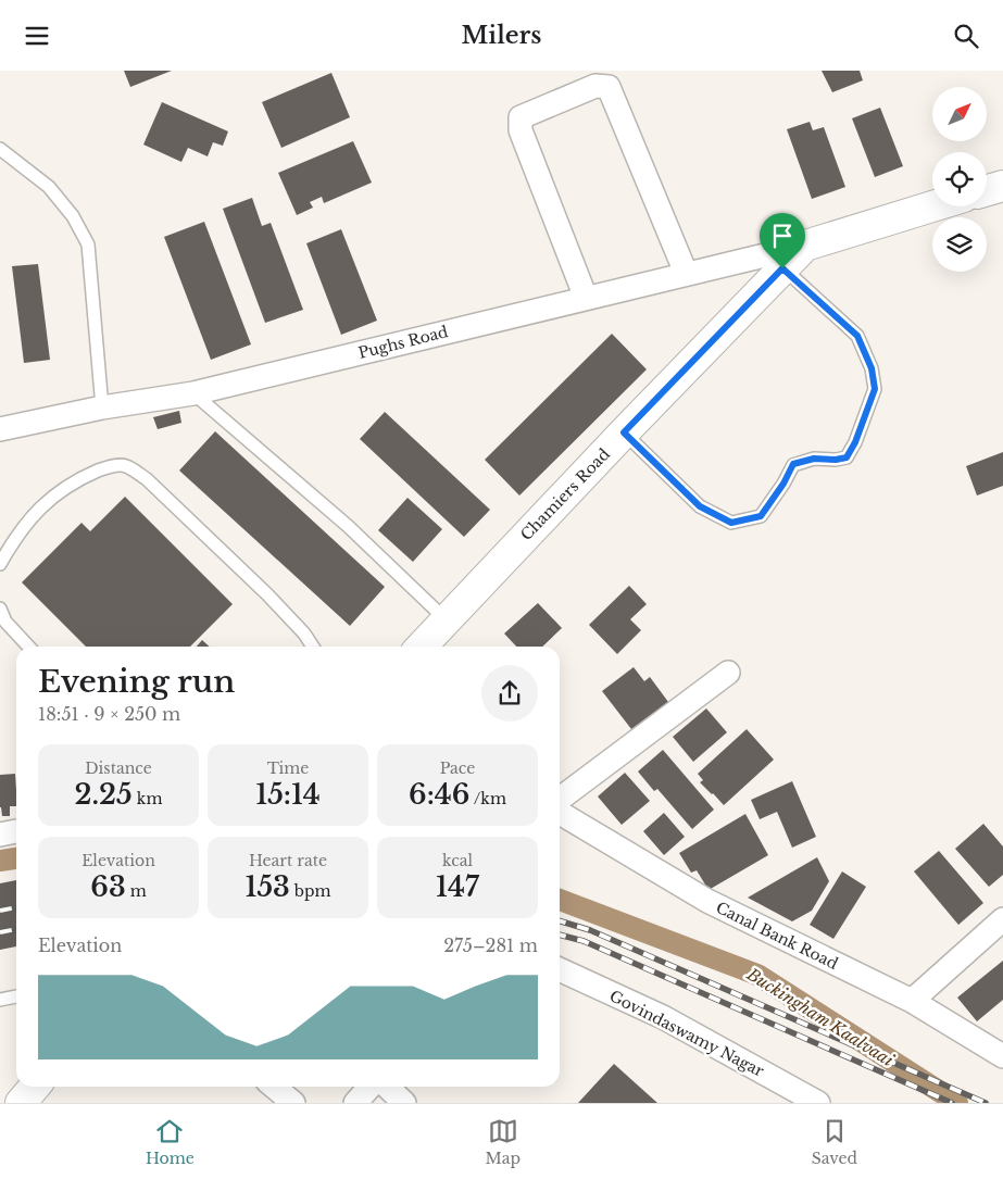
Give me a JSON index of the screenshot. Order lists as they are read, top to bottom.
{
  "streets": {
    "street": [
      "Pughs Road",
      "Chamiers Road",
      "Canal Bank Road",
      "Govindaswamy Nagar"
    ]
  },
  "crossings": [
    ["Pughs Road", "Chamiers Road"]
  ],
  "water": ["Buckingham Kaalvaai"],
  "north": "top right",
  "page": {
    "header": "Milers",
    "heading": ["Evening run", "18:51 · 9 × 250 m"],
    "stats": [
      ["Distance", "2.25 km"],
      ["Time", "15:14"],
      ["Pace", "6:46 /km"],
      ["Elevation", "63 m"],
      ["Heart rate", "153 bpm"],
      ["kcal", "147"]
    ],
    "chart": ["Elevation", "275–281 m"],
    "tabs": ["Home", "Map", "Saved"]
  }
}
